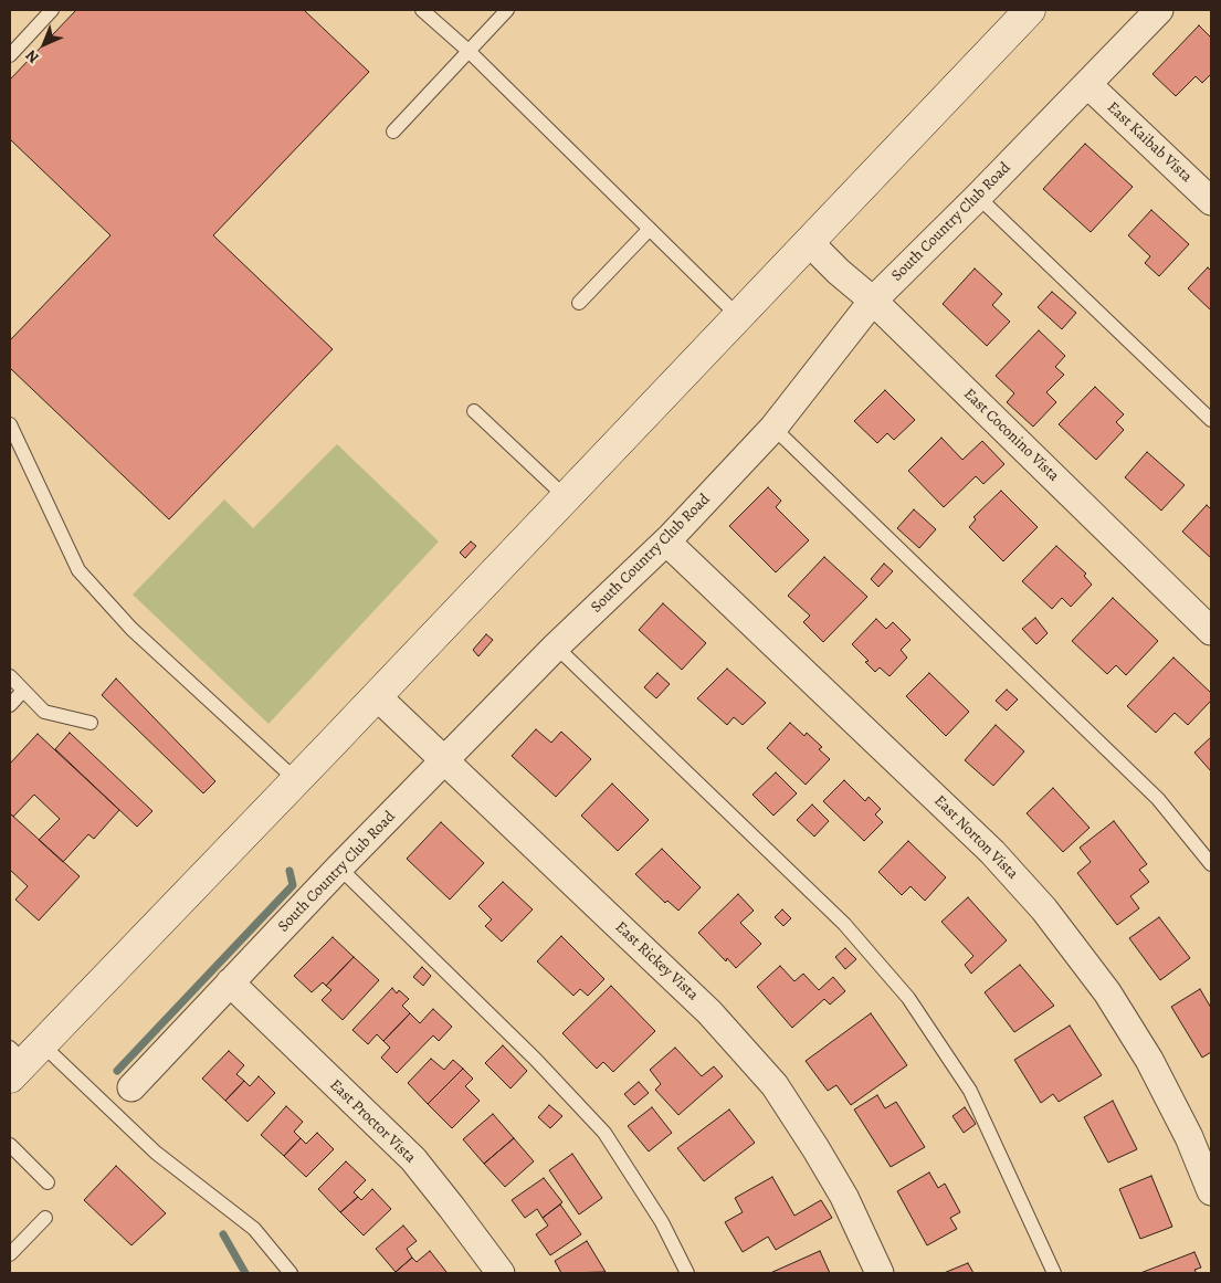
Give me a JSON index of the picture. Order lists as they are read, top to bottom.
{
  "streets": {
    "street": [
      "East Kaibab Vista",
      "South Country Club Road",
      "East Coconino Vista",
      "East Norton Vista",
      "East Rickey Vista",
      "East Proctor Vista"
    ]
  },
  "crossings": [
    ["East Kaibab Vista", "South Country Club Road"],
    ["South Country Club Road", "East Coconino Vista"],
    ["South Country Club Road", "East Norton Vista"],
    ["South Country Club Road", "East Rickey Vista"],
    ["South Country Club Road", "East Proctor Vista"]
  ],
  "north": "bottom left"
}
